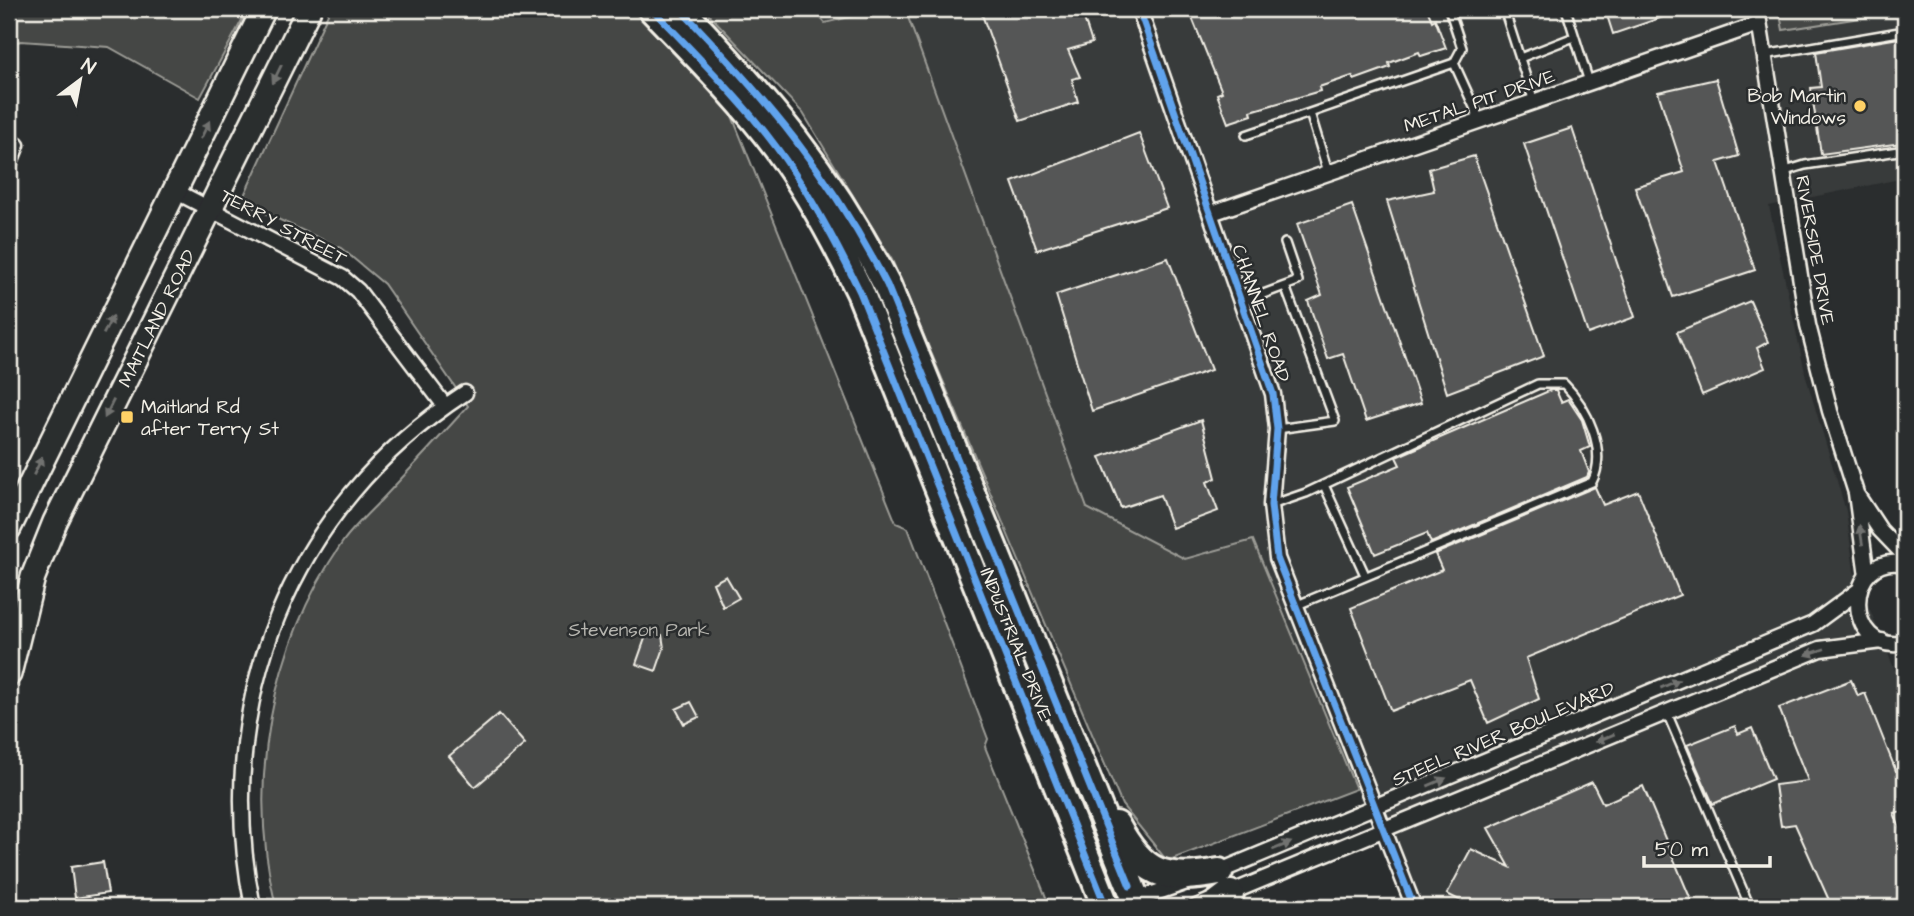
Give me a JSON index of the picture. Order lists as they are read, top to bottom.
{
  "streets": {
    "highway": ["INDUSTRIAL DRIVE"],
    "main road": ["MAITLAND ROAD"],
    "street": [
      "METAL PIT DRIVE",
      "TERRY STREET",
      "RIVERSIDE DRIVE",
      "CHANNEL ROAD",
      "STEEL RIVER BOULEVARD"
    ]
  },
  "crossings": [
    ["METAL PIT DRIVE", "RIVERSIDE DRIVE"],
    ["METAL PIT DRIVE", "CHANNEL ROAD"],
    ["TERRY STREET", "MAITLAND ROAD"],
    ["CHANNEL ROAD", "STEEL RIVER BOULEVARD"],
    ["INDUSTRIAL DRIVE", "STEEL RIVER BOULEVARD"]
  ],
  "parks": ["Stevenson Park"],
  "places": {
    "other": ["Bob Martin Windows"],
    "transit": ["Maitland Rd after Terry St"]
  },
  "scale_bar": "50 m",
  "north": "top right"
}
